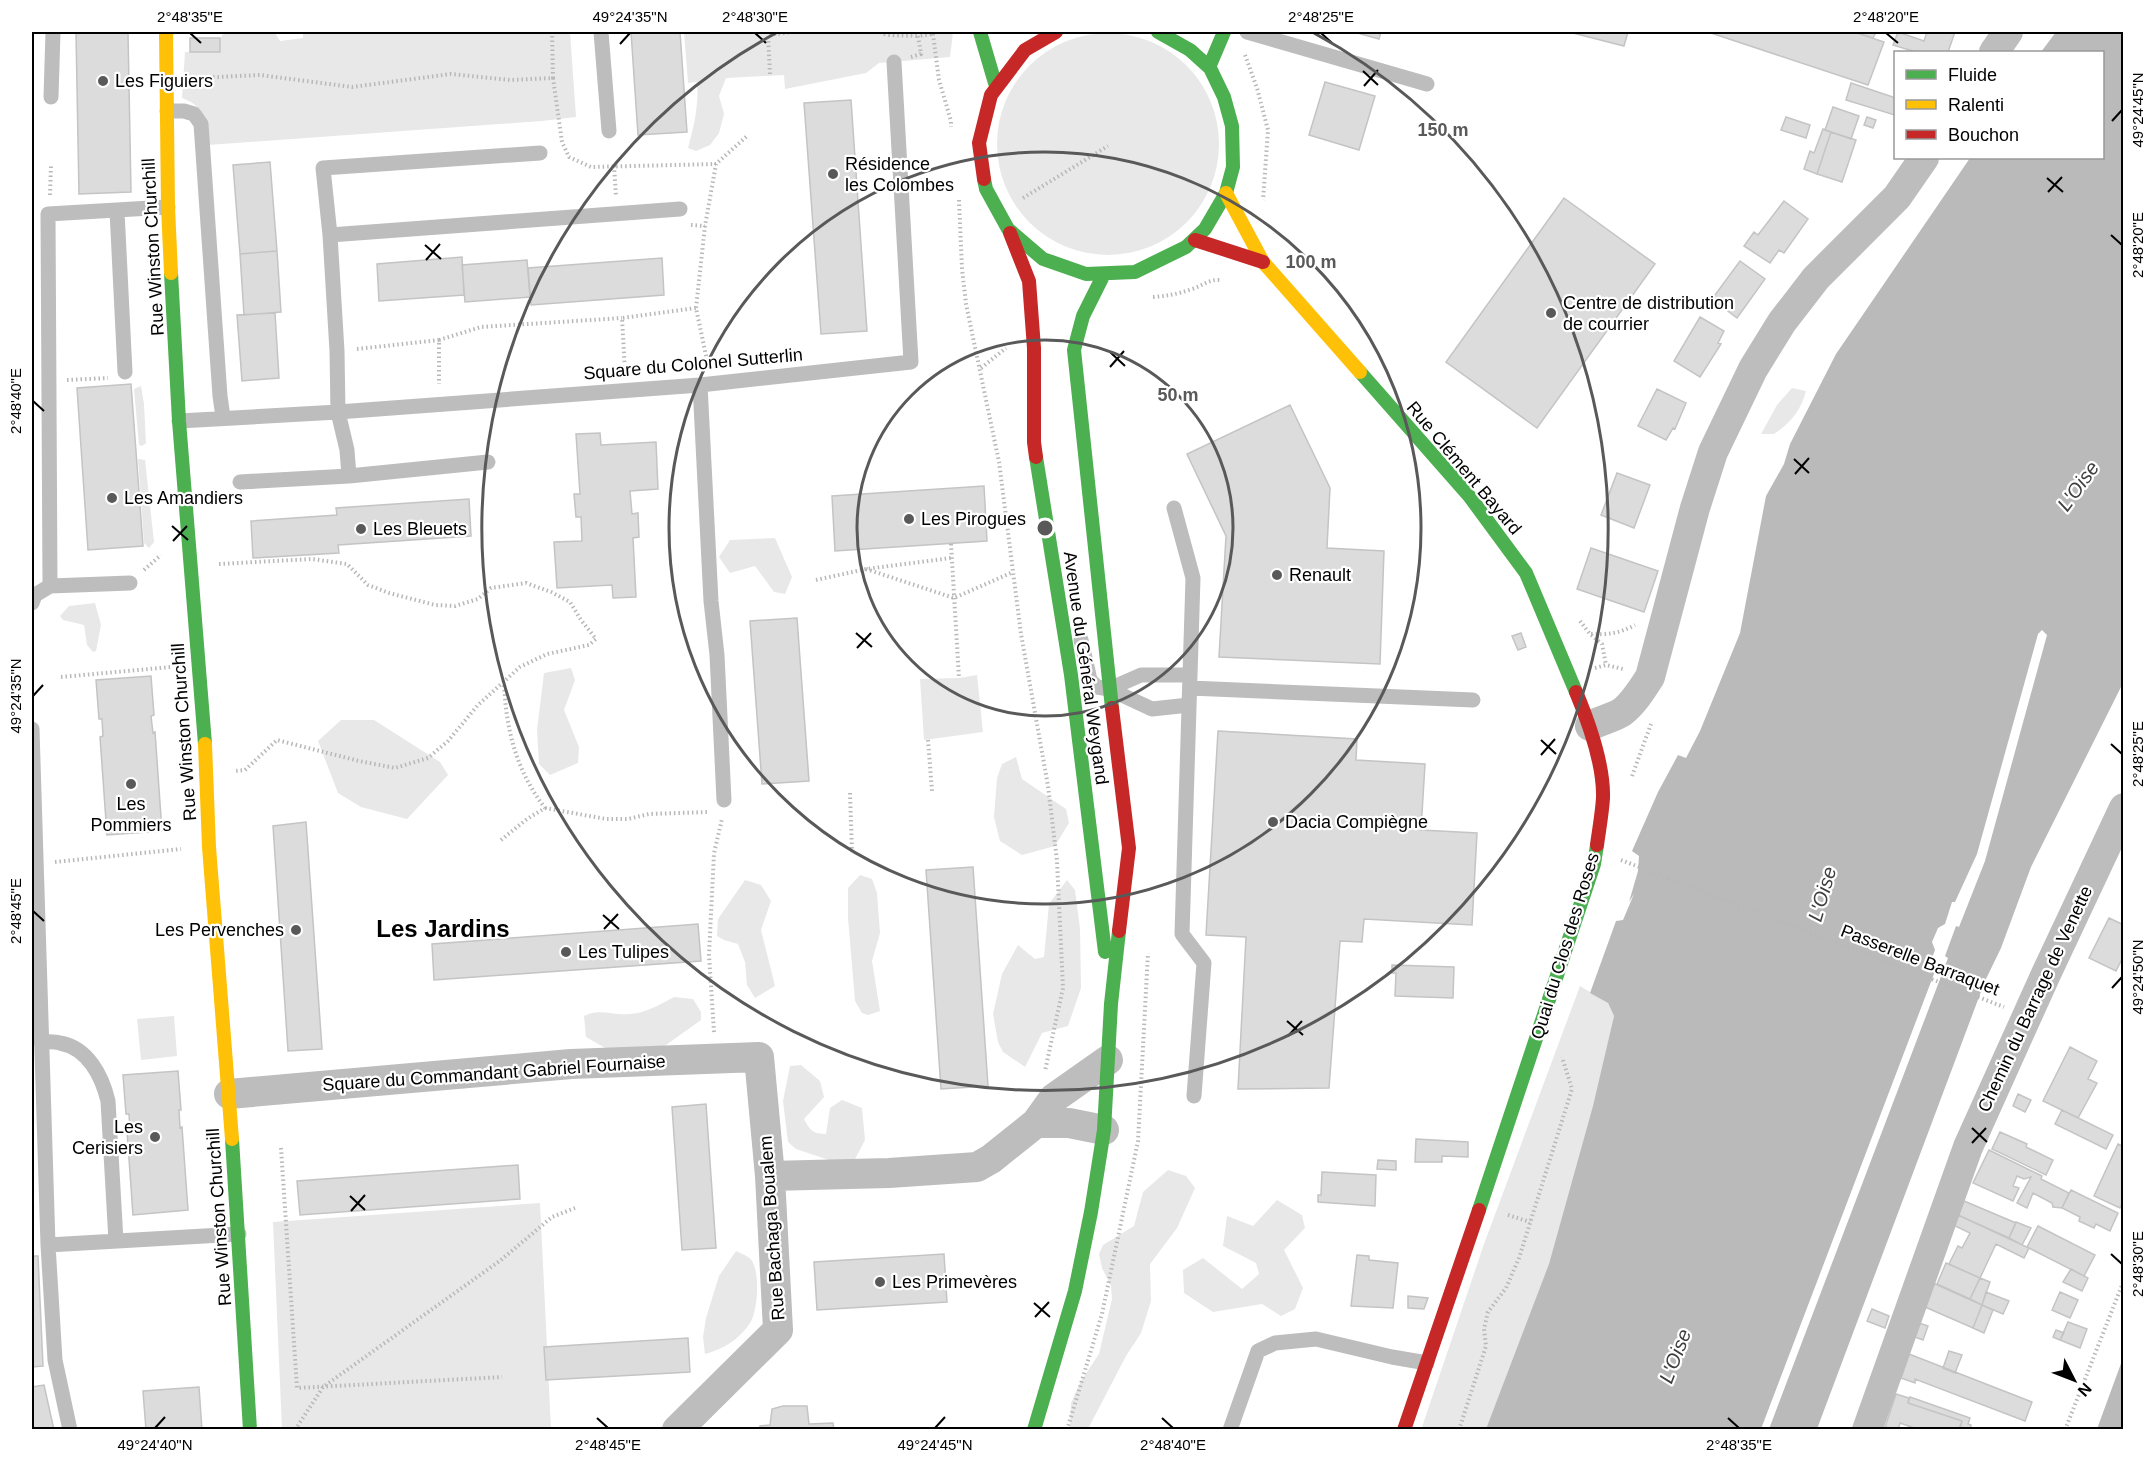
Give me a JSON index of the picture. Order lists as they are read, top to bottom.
{
  "streets": {
    "street": [
      "Rue Winston Churchill",
      "Rue Clément Bayard",
      "Avenue du Général Weygand",
      "Quai du Clos des Roses",
      "Chemin du Barrage de Venette",
      "Square du Commandant Gabriel Fournaise",
      "Rue Bachaga Boualem"
    ],
    "lane": ["Square du Colonel Sutterlin"],
    "path": ["Passerelle Barraquet"]
  },
  "crossings": [
    ["Rue Winston Churchill", "Square du Colonel Sutterlin"],
    ["Rue Winston Churchill", "Square du Commandant Gabriel Fournaise"],
    ["Rue Clément Bayard", "Quai du Clos des Roses"],
    ["Square du Commandant Gabriel Fournaise", "Rue Bachaga Boualem"]
  ],
  "districts": ["Les Jardins"],
  "water": ["L'Oise"],
  "places": [
    "Les Figuiers",
    "Résidence les Colombes",
    "Centre de distribution de courrier",
    "Les Amandiers",
    "Les Pirogues",
    "Les Bleuets",
    "Renault",
    "Les Pommiers",
    "Dacia Compiègne",
    "Les Pervenches",
    "Les Tulipes",
    "Les Cerisiers",
    "Les Primevères"
  ],
  "legend": ["Fluide", "Ralenti", "Bouchon"],
  "north": "bottom right",
  "coordinates": [
    "2°48'35\"E",
    "49°24'35\"N",
    "2°48'30\"E",
    "2°48'25\"E",
    "2°48'20\"E",
    "49°24'45\"N",
    "2°48'40\"E",
    "2°48'45\"E",
    "49°24'50\"N",
    "49°24'40\"N"
  ],
  "rings": ["150 m", "100 m", "50 m"]
}
